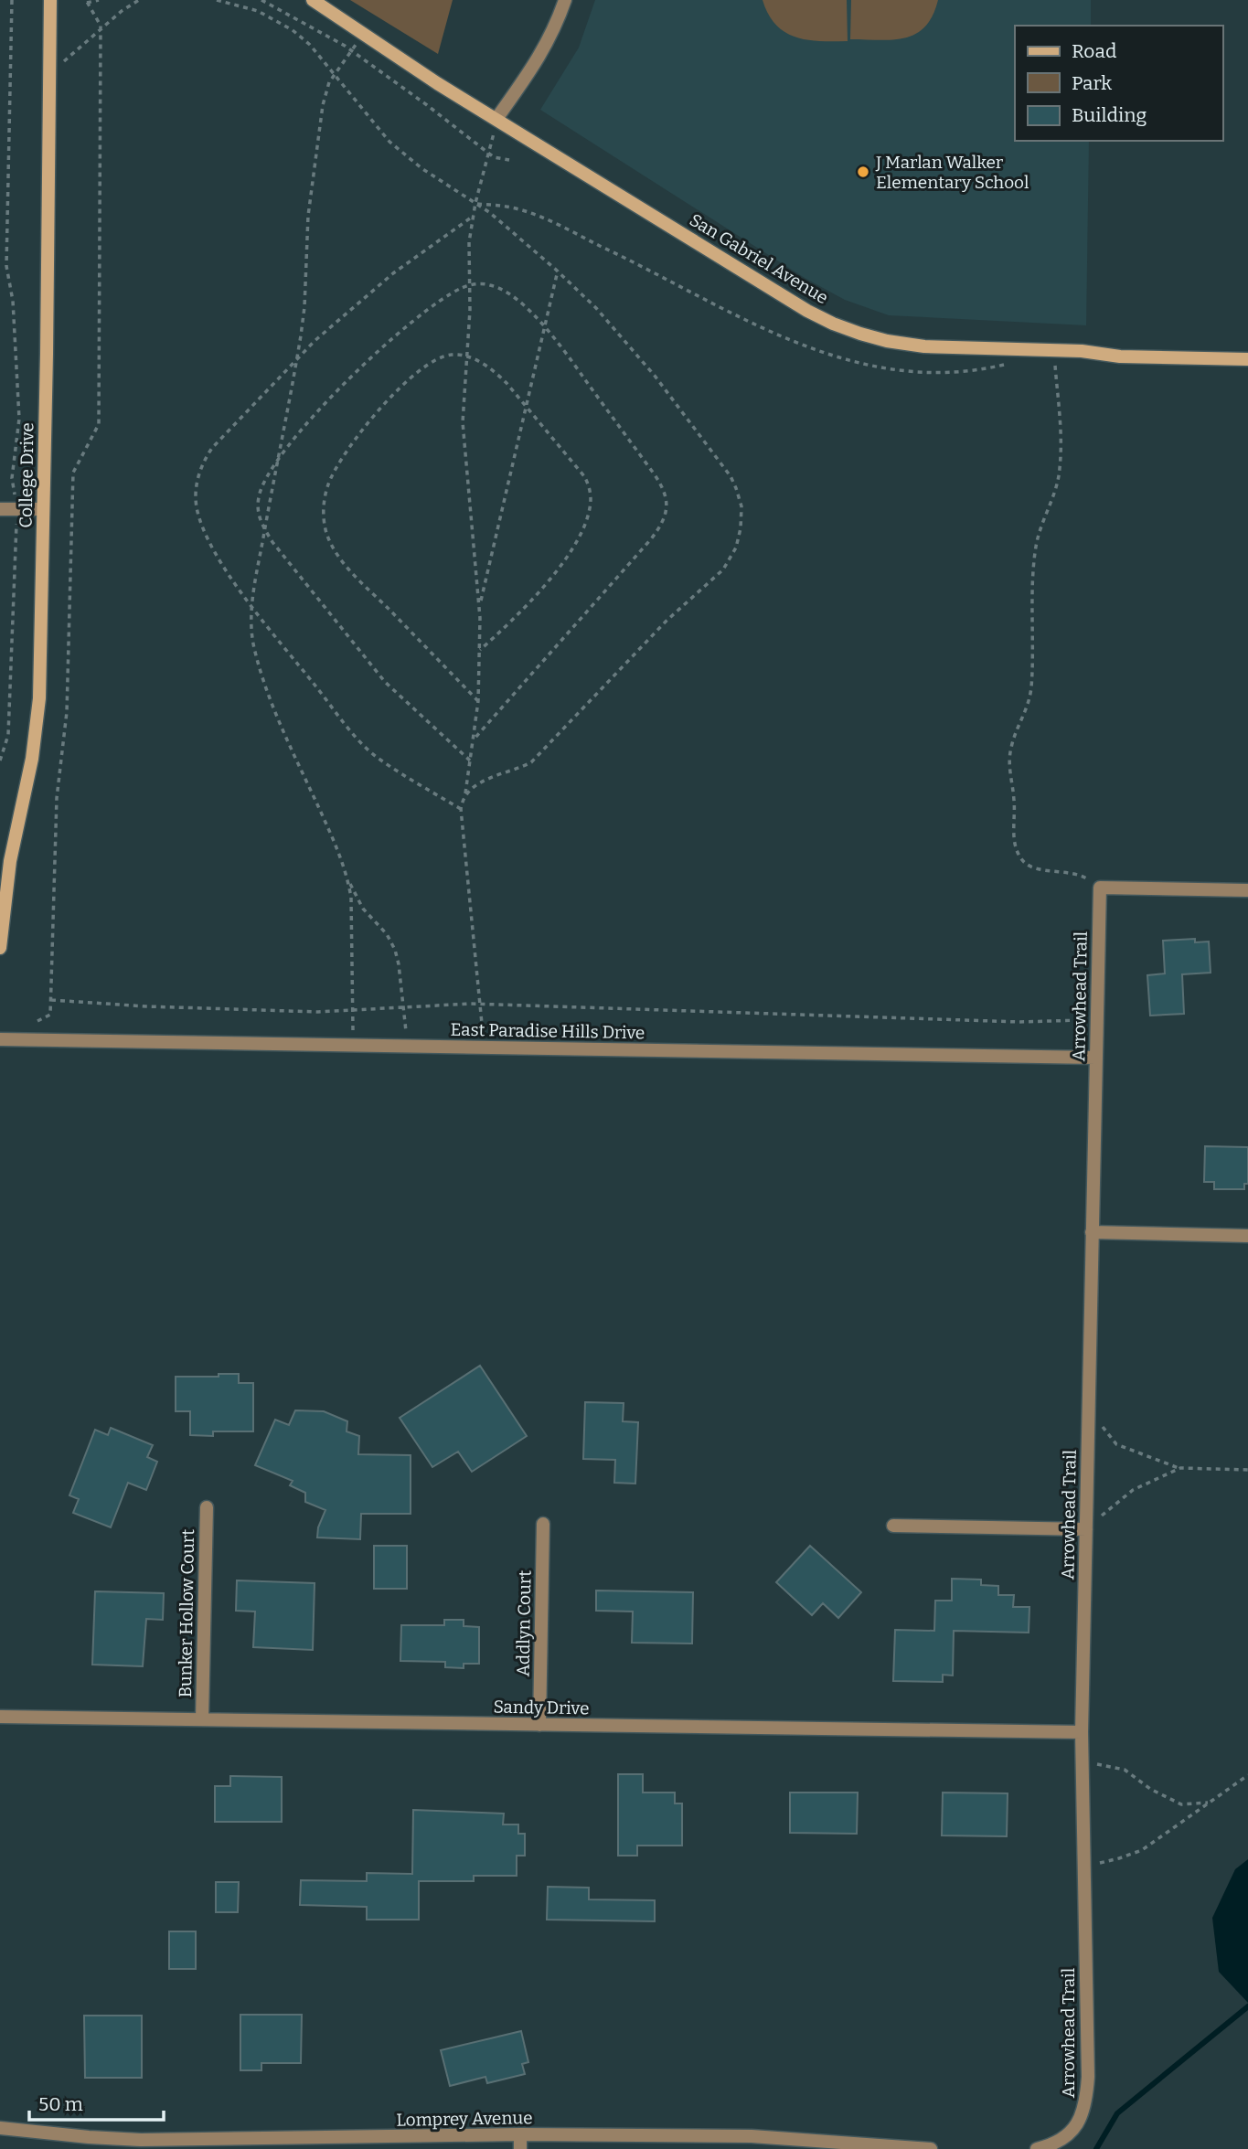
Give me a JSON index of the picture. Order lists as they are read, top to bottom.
{
  "streets": {
    "street": [
      "San Gabriel Avenue",
      "College Drive",
      "Arrowhead Trail",
      "East Paradise Hills Drive",
      "Bunker Hollow Court",
      "Addlyn Court",
      "Sandy Drive",
      "Lomprey Avenue"
    ]
  },
  "crossings": [
    ["Arrowhead Trail", "East Paradise Hills Drive"],
    ["Arrowhead Trail", "Sandy Drive"],
    ["Bunker Hollow Court", "Sandy Drive"],
    ["Addlyn Court", "Sandy Drive"]
  ],
  "places": ["J Marlan Walker Elementary School"],
  "legend": ["Road", "Park", "Building"],
  "scale_bar": "50 m"
}
